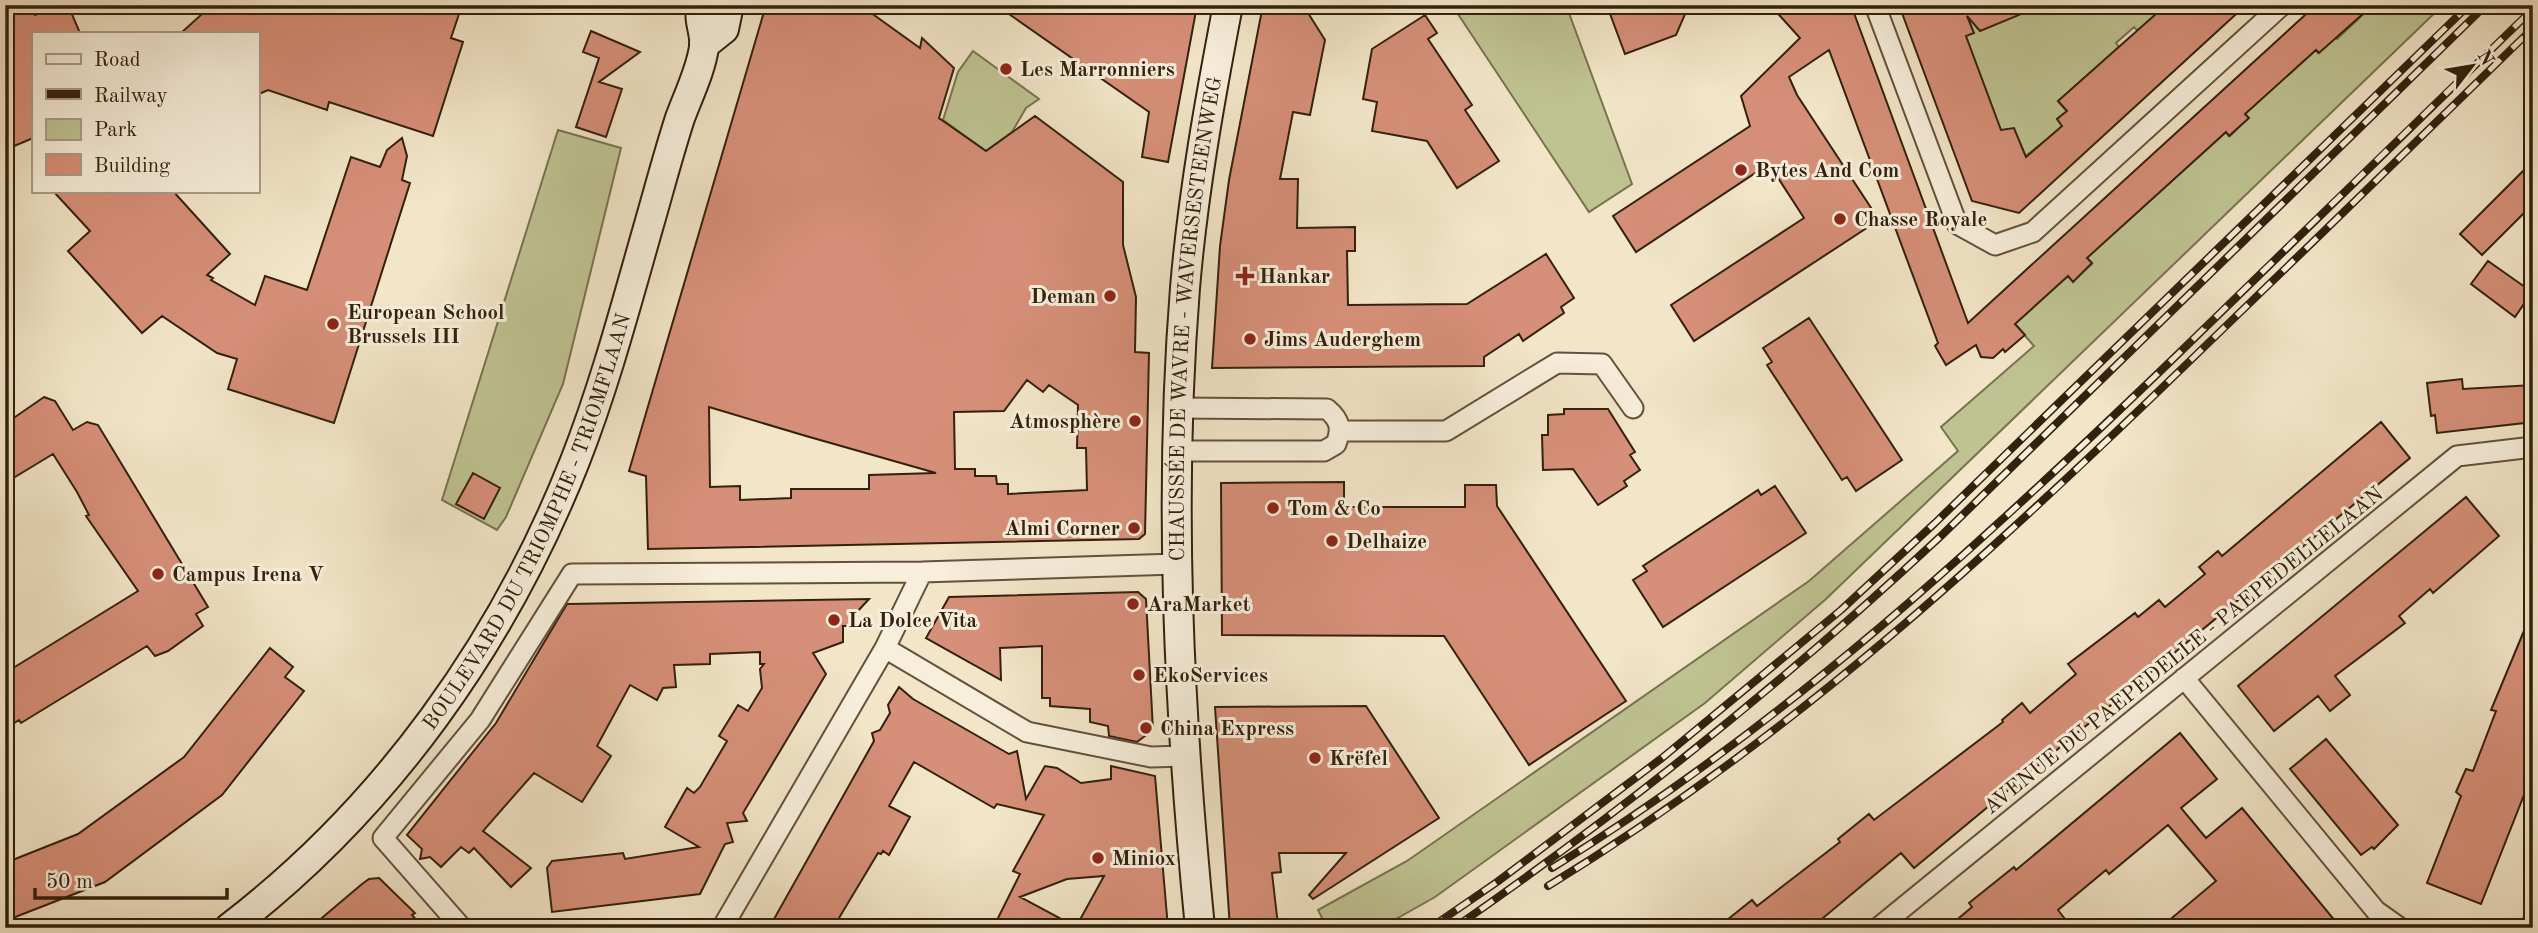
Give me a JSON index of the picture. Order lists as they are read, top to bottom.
{
  "streets": {
    "main road": ["CHAUSSÉE DE WAVRE - WAVERSESTEENWEG", "BOULEVARD DU TRIOMPHE - TRIOMFLAAN"],
    "street": ["AVENUE DU PAEPEDELLE - PAEPEDELLELAAN"]
  },
  "places": {
    "other": [
      "Les Marronniers",
      "Bytes And Com",
      "Chasse Royale",
      "Deman",
      "European School Brussels III",
      "Jims Auderghem",
      "Atmosphère",
      "Tom & Co",
      "Almi Corner",
      "Delhaize",
      "Campus Irena V",
      "AraMarket",
      "La Dolce Vita",
      "EkoServices",
      "China Express",
      "Krëfel",
      "Miniox"
    ],
    "health": ["Hankar"]
  },
  "legend": [
    "Road",
    "Railway",
    "Park",
    "Building"
  ],
  "scale_bar": "50 m",
  "north": "top right"
}
